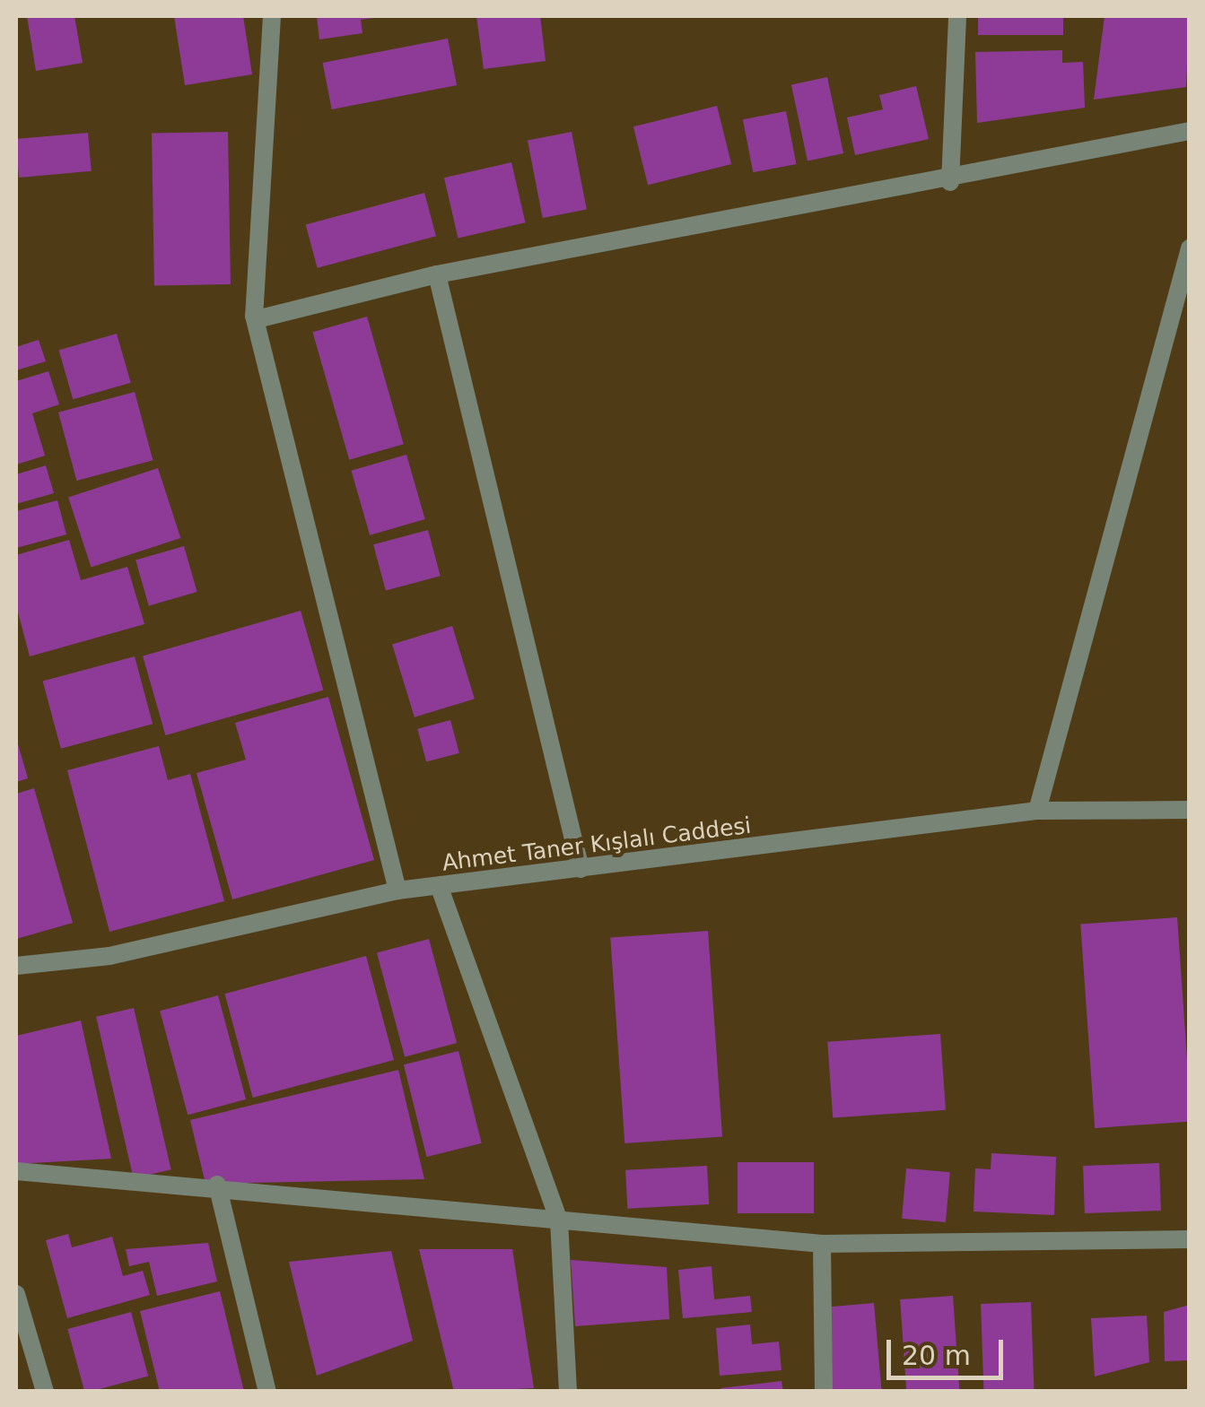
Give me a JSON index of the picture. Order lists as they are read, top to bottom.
{
  "streets": {
    "street": ["Ahmet Taner Kışlalı Caddesi"]
  },
  "scale_bar": "20 m"
}
